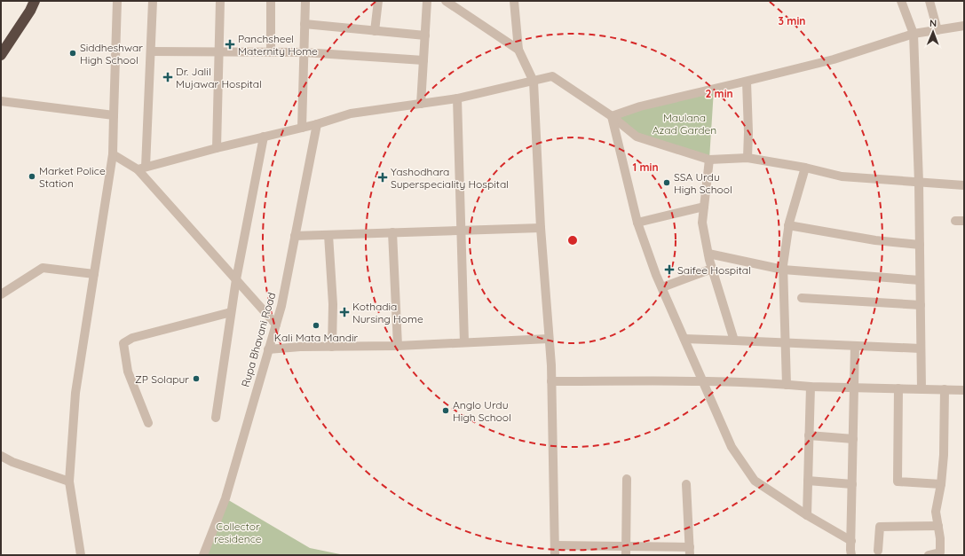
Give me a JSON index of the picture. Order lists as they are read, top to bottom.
{
  "streets": {
    "street": ["Rupa Bhavani Road"]
  },
  "parks": ["Maulana Azad Garden", "Collector residence"],
  "places": {
    "health": [
      "Panchsheel Maternity Home",
      "Dr. Jalil Mujawar Hospital",
      "Yashodhara Superspeciality Hospital",
      "Saifee Hospital",
      "Kothadia Nursing Home"
    ],
    "other": [
      "Siddheshwar High School",
      "Market Police Station",
      "SSA Urdu High School",
      "Kali Mata Mandir",
      "ZP Solapur",
      "Anglo Urdu High School"
    ]
  },
  "north": "top",
  "rings": ["3 min", "2 min", "1 min"]
}
